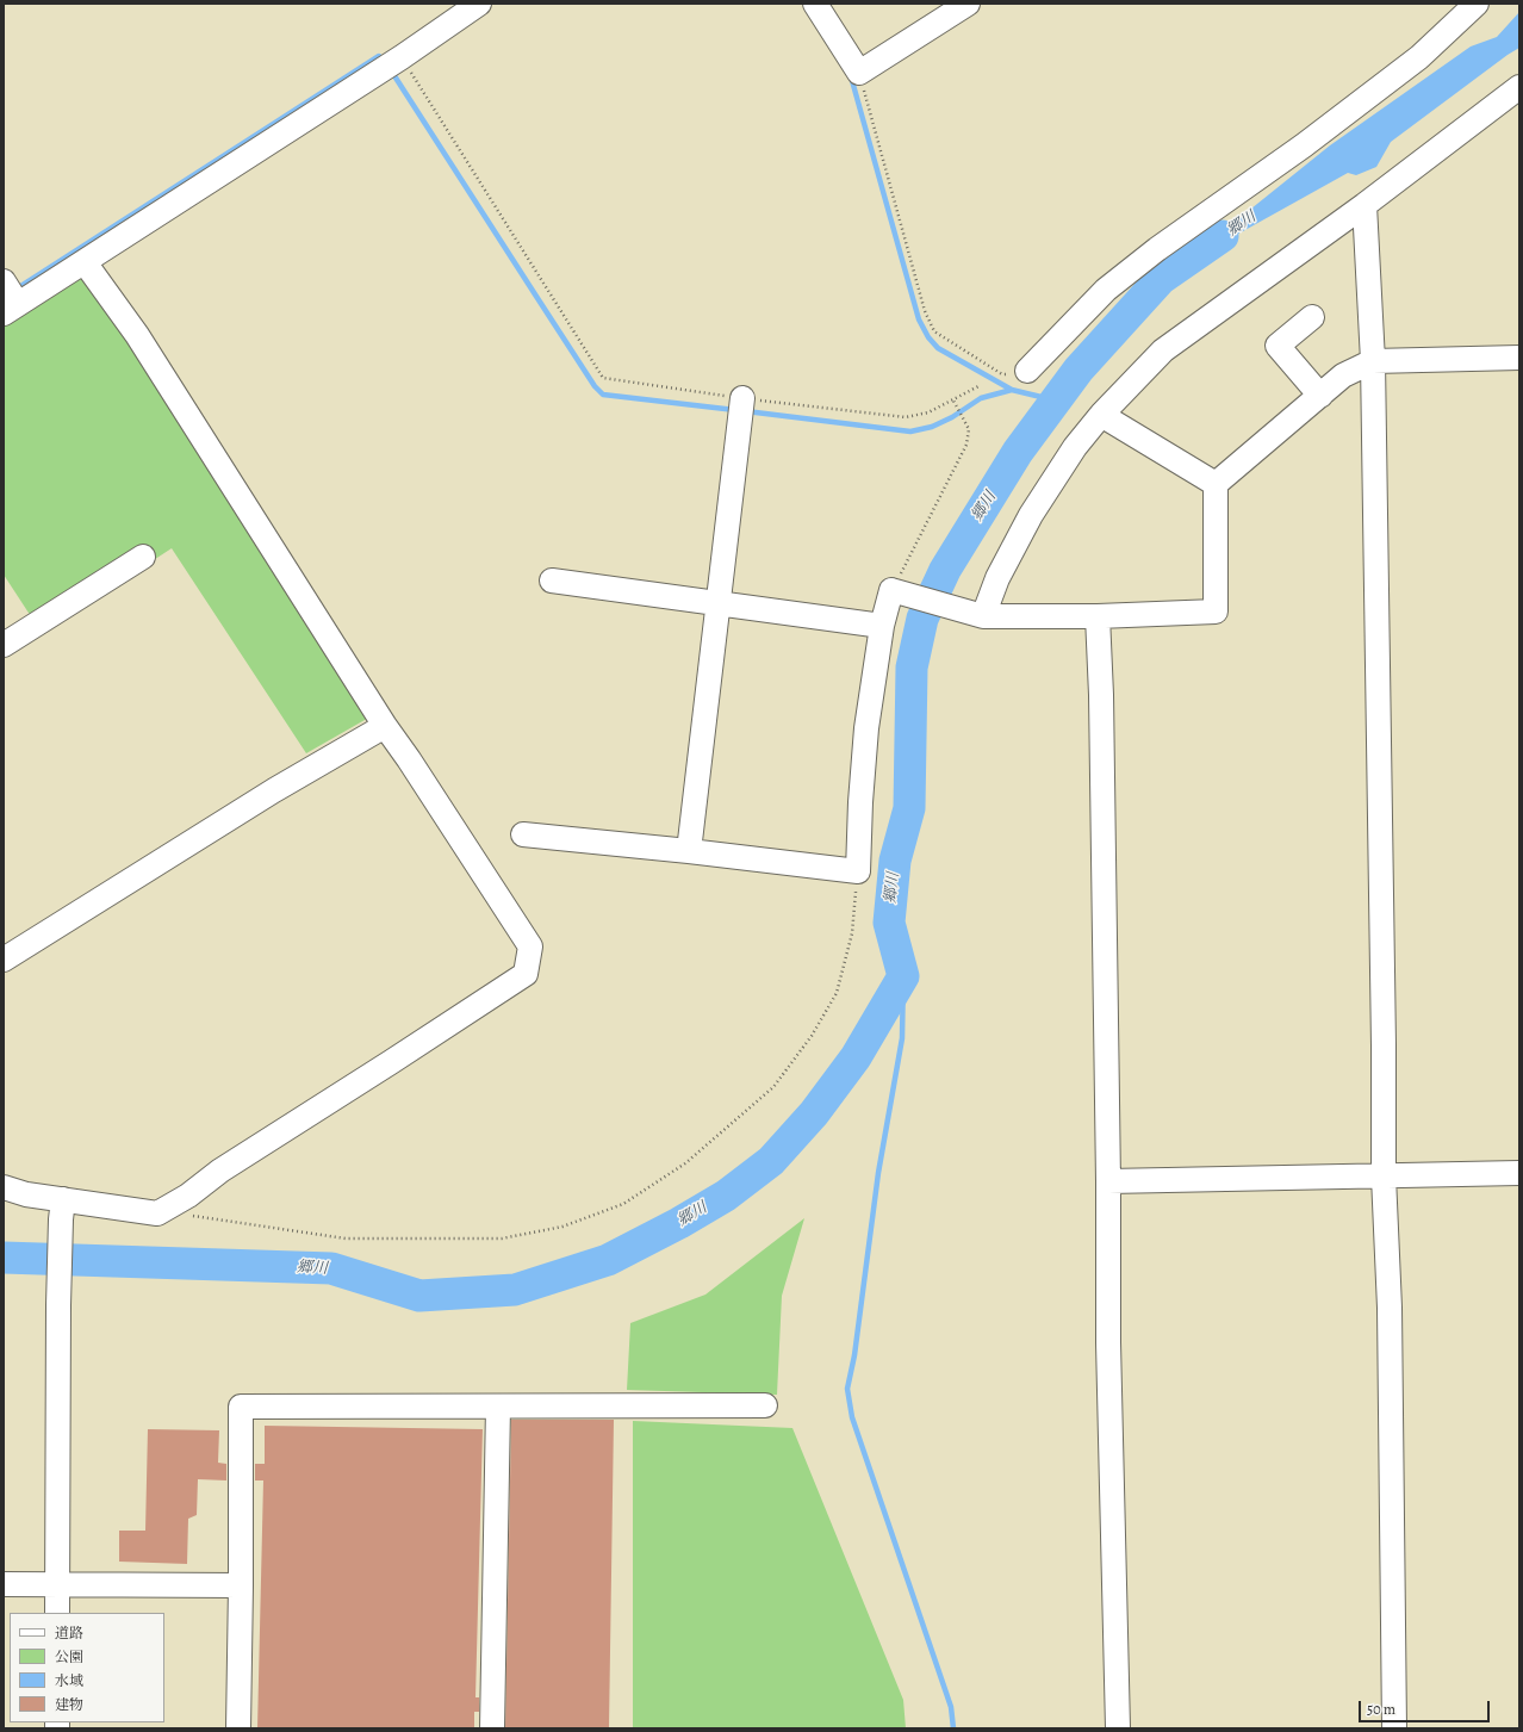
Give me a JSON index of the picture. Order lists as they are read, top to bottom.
{
  "water": ["郷川"],
  "legend": [
    "道路",
    "公園",
    "水域",
    "建物"
  ],
  "scale_bar": "50 m"
}
